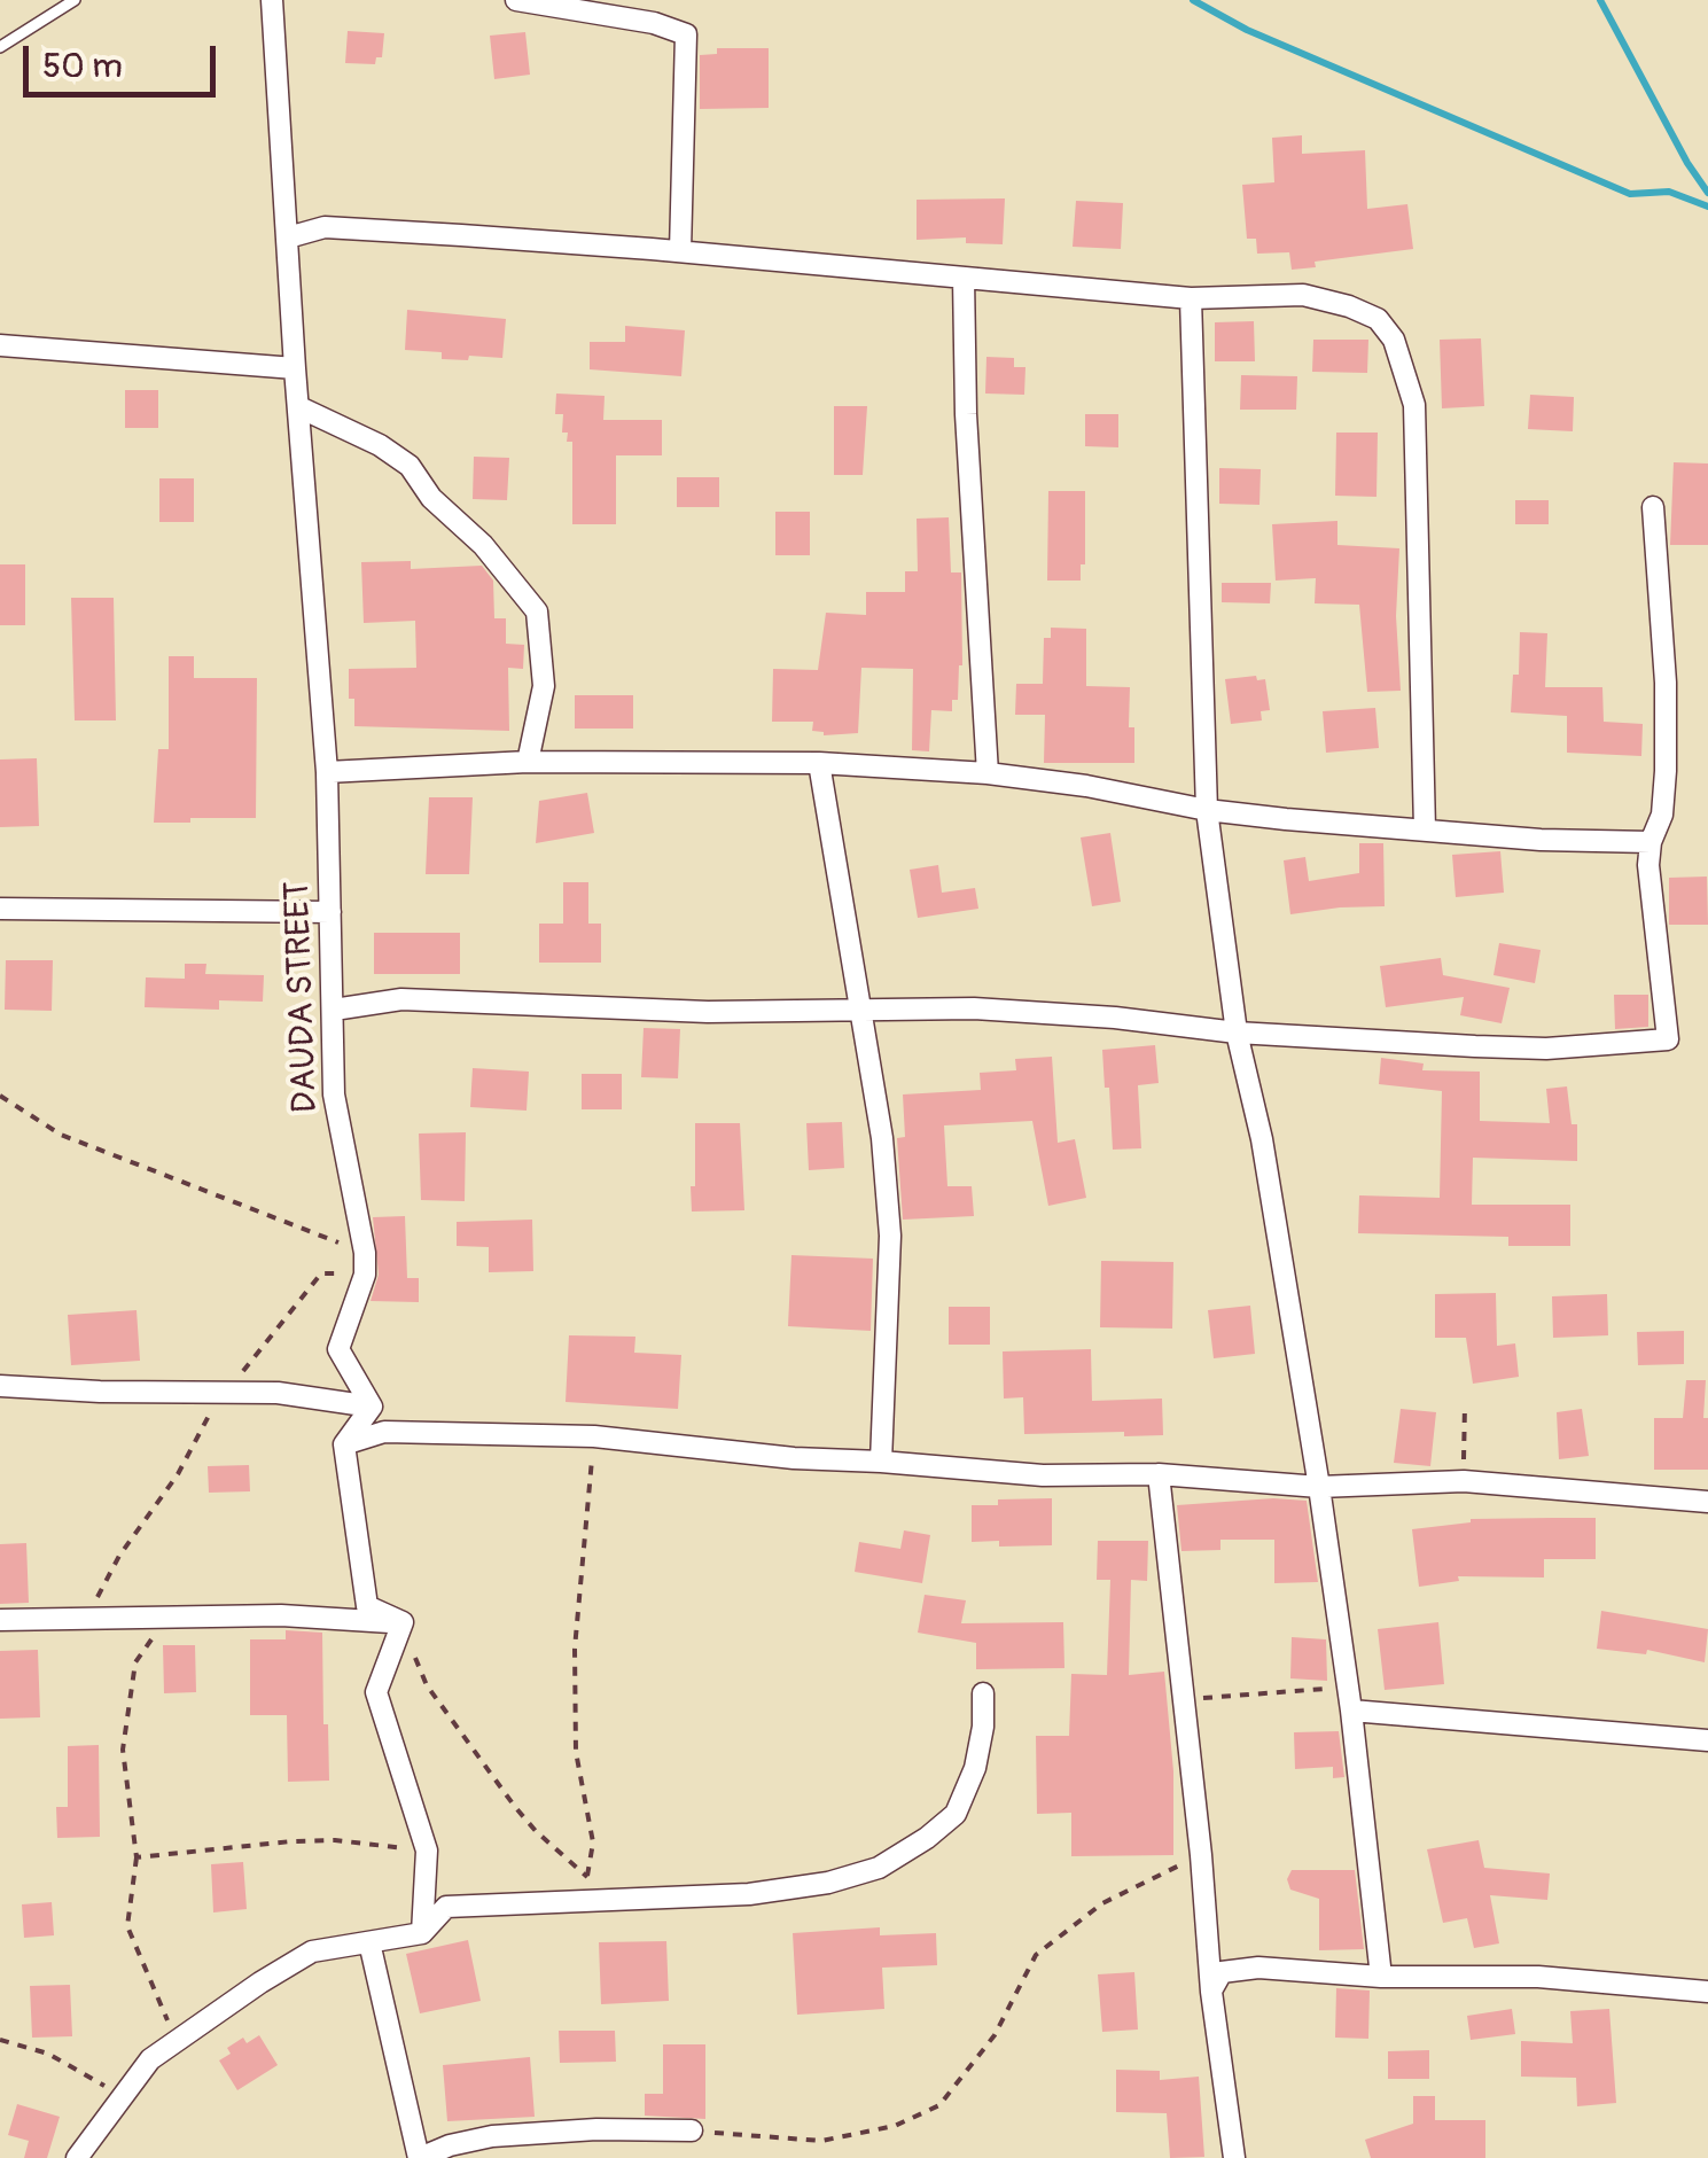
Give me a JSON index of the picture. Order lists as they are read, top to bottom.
{
  "streets": {
    "street": ["DAUDA STREET"]
  },
  "scale_bar": "50 m"
}
